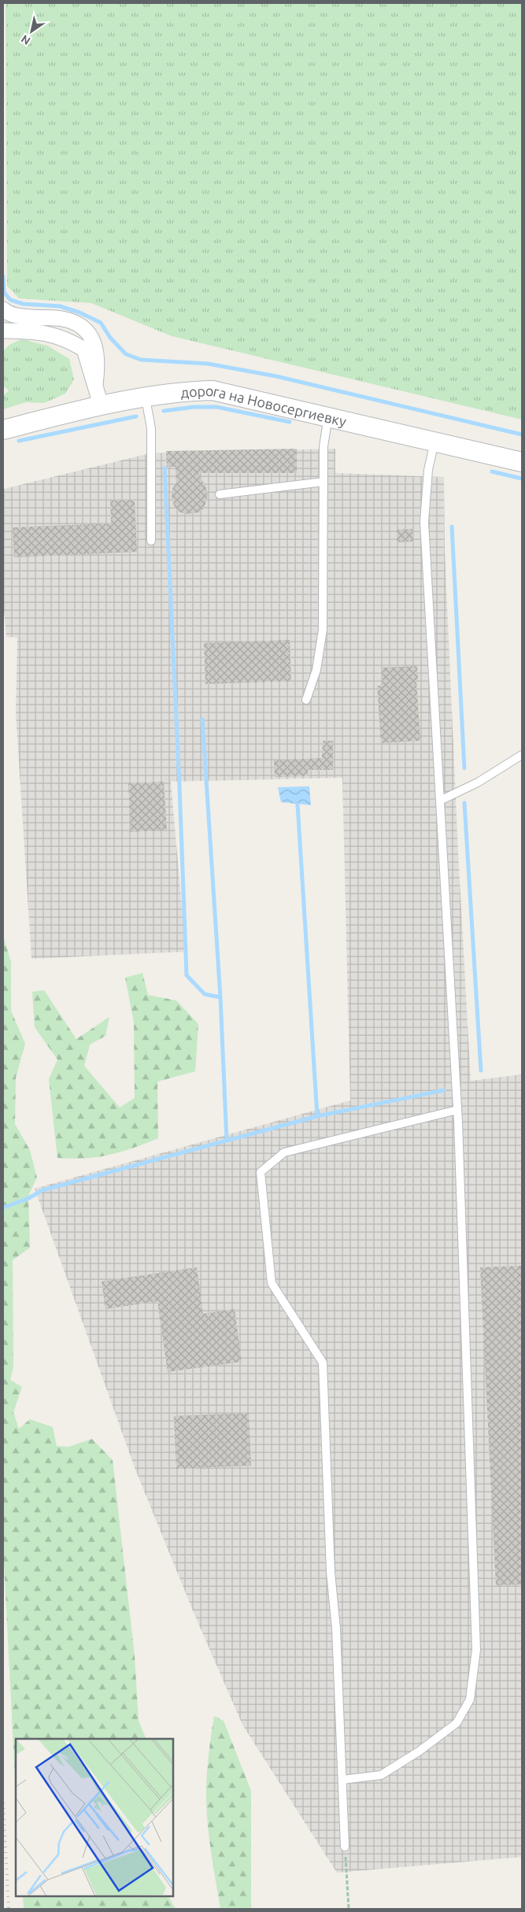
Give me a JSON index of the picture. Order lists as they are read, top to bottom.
{
  "streets": {
    "street": ["дорога на Новосергиевку"]
  },
  "north": "bottom left"
}
